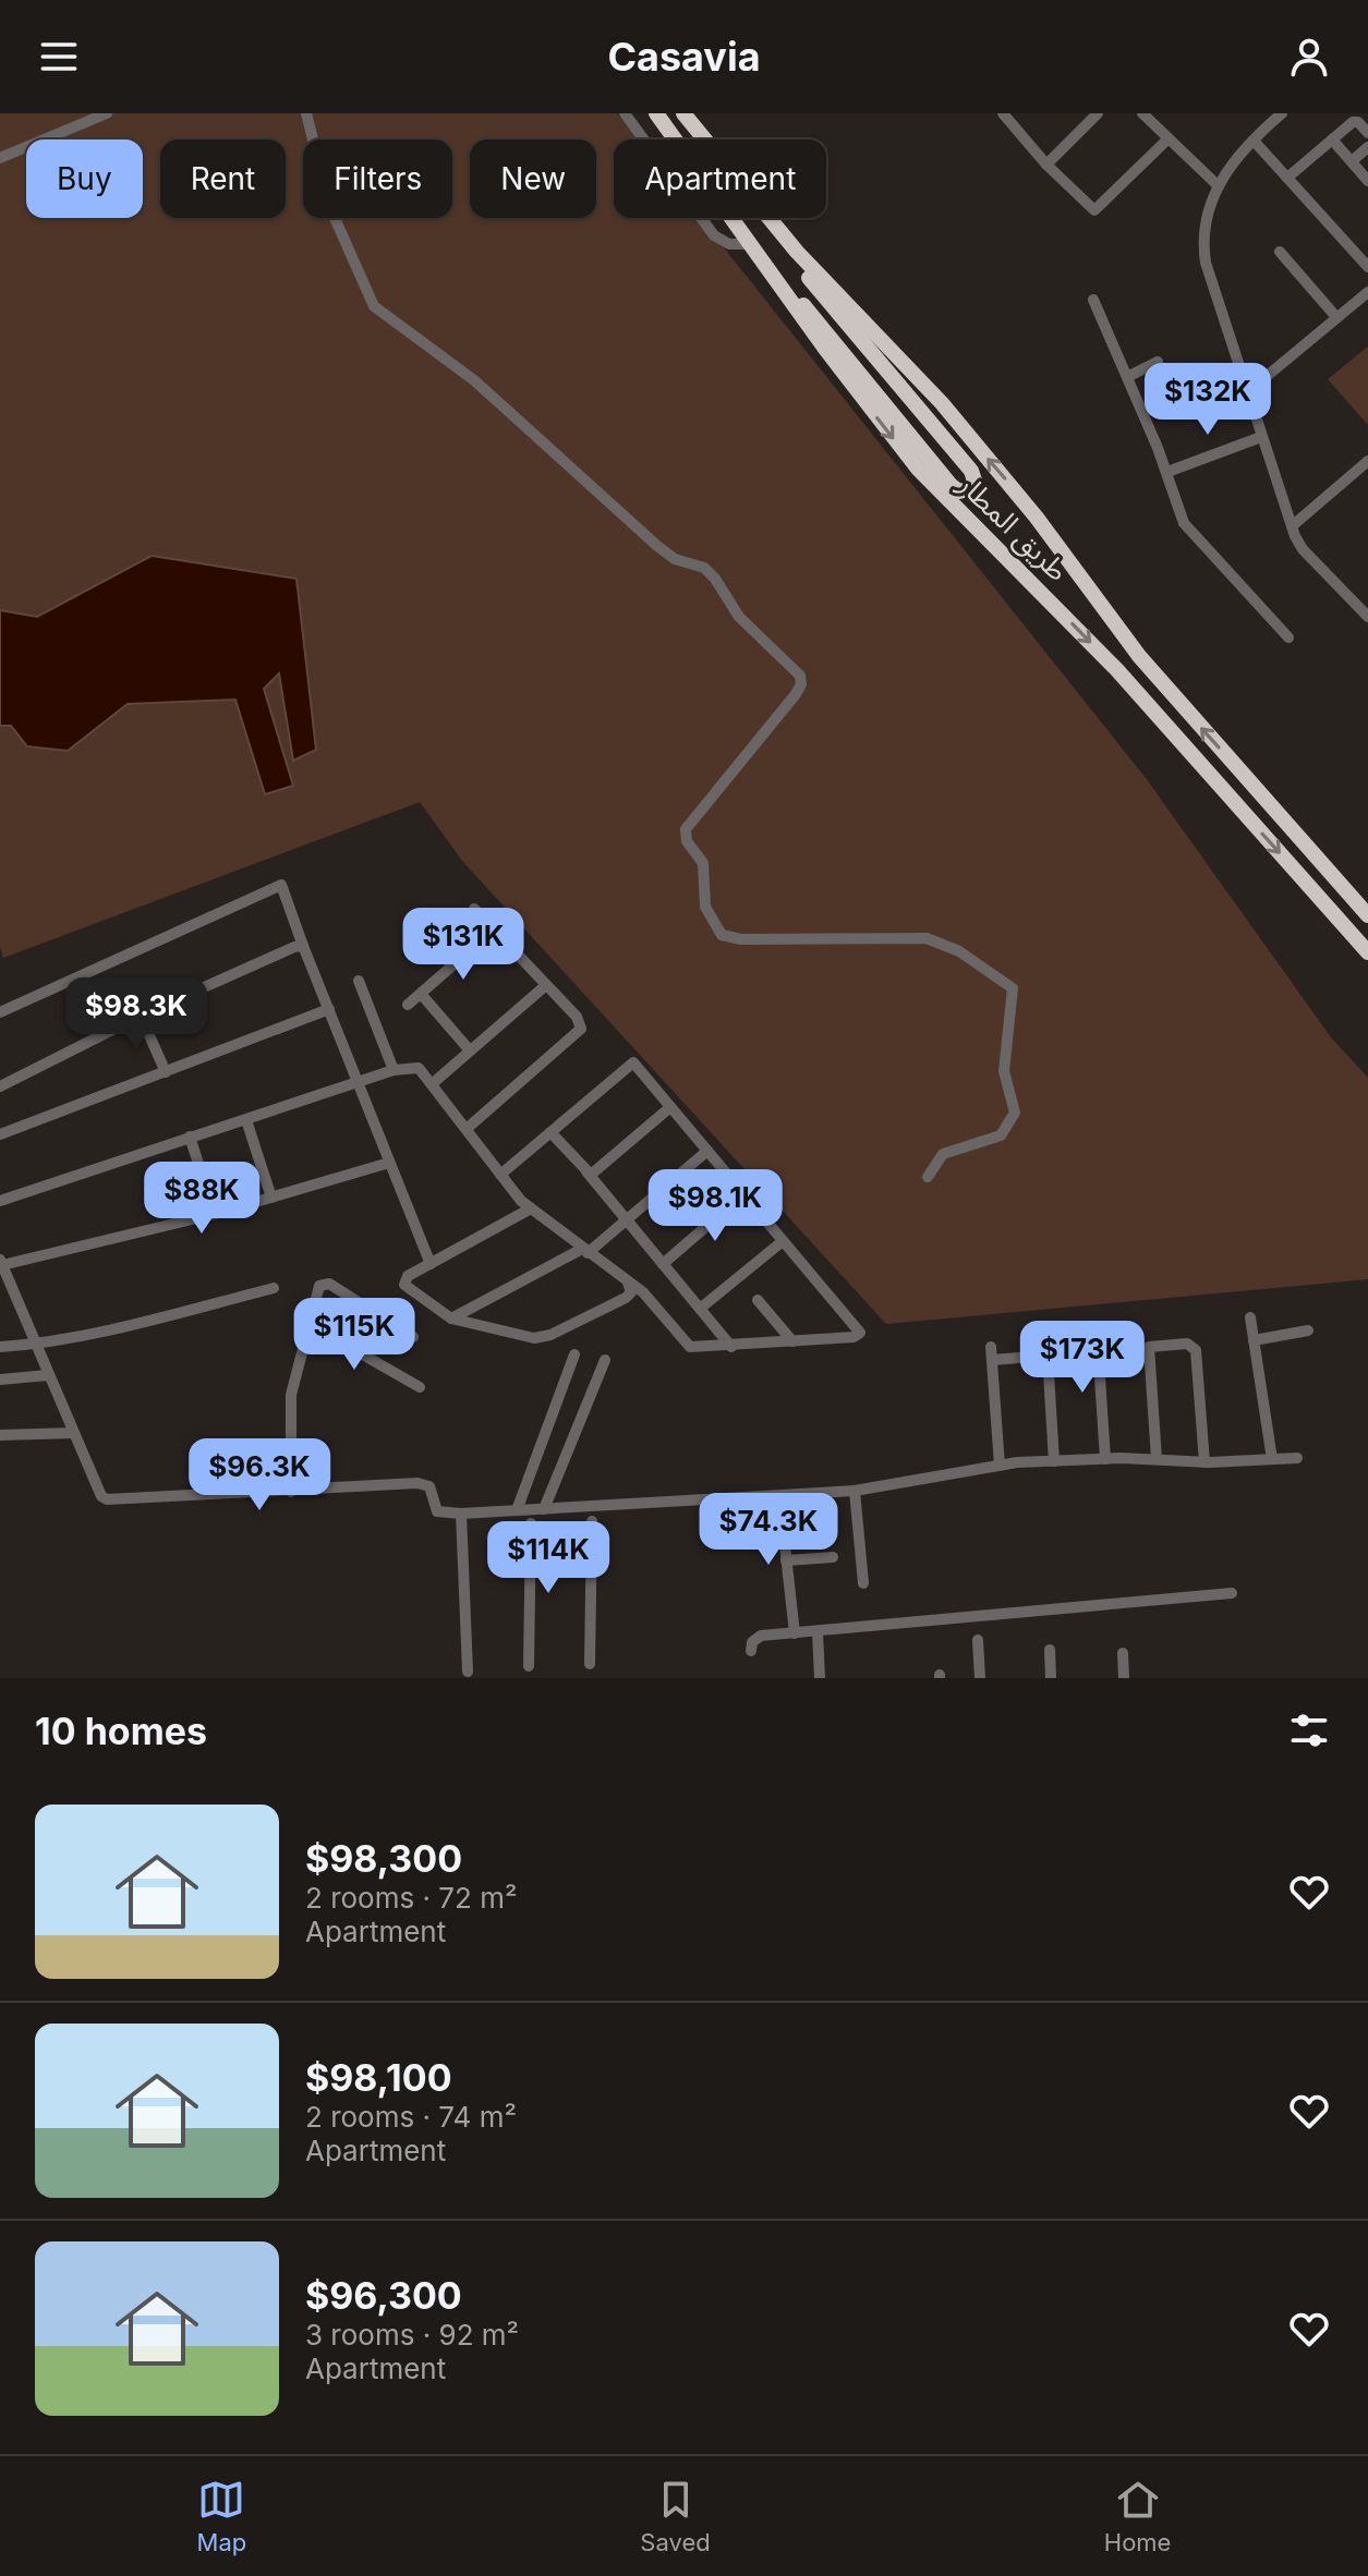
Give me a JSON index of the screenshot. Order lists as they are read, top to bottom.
{
  "streets": {
    "highway": ["طريق المطار"]
  },
  "page": {
    "header": "Casavia",
    "chip": [
      "Buy",
      "Rent",
      "Filters",
      "New",
      "Apartment"
    ],
    "price": [
      "$132K",
      "$131K",
      "$98.3K",
      "$88K",
      "$98.1K",
      "$115K",
      "$173K",
      "$96.3K",
      "$74.3K",
      "$114K"
    ],
    "heading": "10 homes",
    "list": [
      {
        "name": "$98,300",
        "note": "2 rooms · 72 m² · Apartment"
      },
      {
        "name": "$98,100",
        "note": "2 rooms · 74 m² · Apartment"
      },
      {
        "name": "$96,300",
        "note": "3 rooms · 92 m² · Apartment"
      }
    ],
    "tabs": ["Map", "Saved", "Home"]
  }
}
